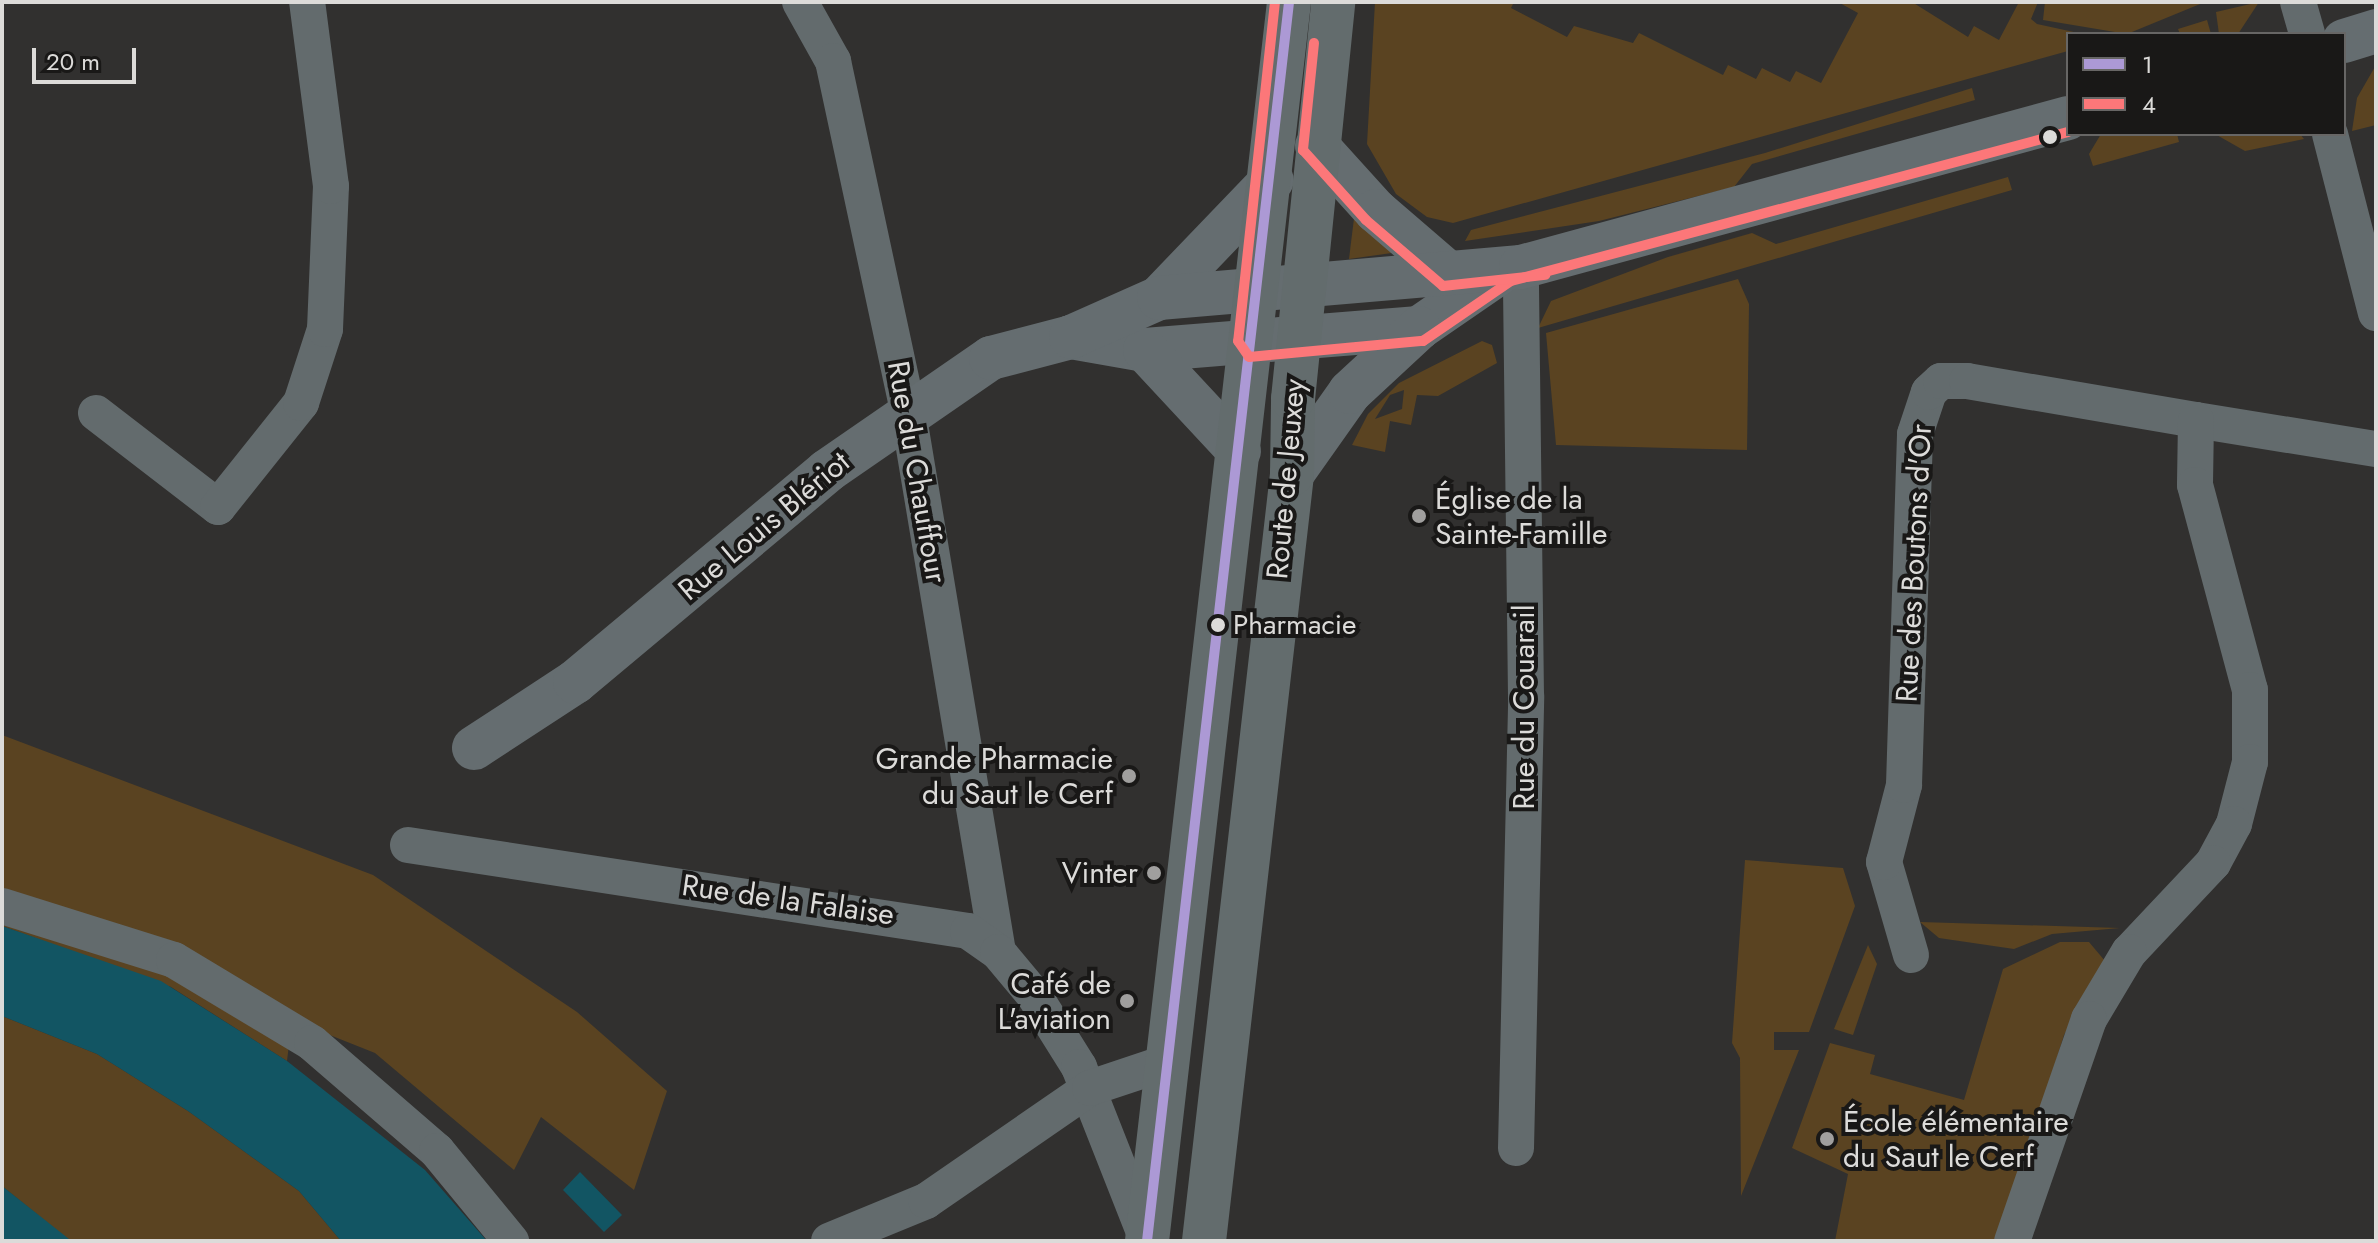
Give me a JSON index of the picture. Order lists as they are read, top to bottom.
{
  "streets": {
    "main road": ["Route de Jeuxey"],
    "street": [
      "Rue du Chauffour",
      "Rue Louis Blériot",
      "Rue des Boutons d'Or",
      "Rue du Couarail",
      "Rue de la Falaise"
    ]
  },
  "crossings": [
    ["Rue du Chauffour", "Rue Louis Blériot"],
    ["Rue du Chauffour", "Rue de la Falaise"],
    ["Route de Jeuxey", "Rue Louis Blériot"],
    ["Route de Jeuxey", "Rue de la Falaise"],
    ["Rue Louis Blériot", "Rue du Couarail"]
  ],
  "places": [
    "Église de la Sainte-Famille",
    "Pharmacie",
    "Grande Pharmacie du Saut le Cerf",
    "Vinter",
    "Café de L'aviation",
    "École élémentaire du Saut le Cerf"
  ],
  "lines": ["transit line 1", "transit line 4"],
  "legend": ["1", "4"],
  "scale_bar": "20 m"
}
